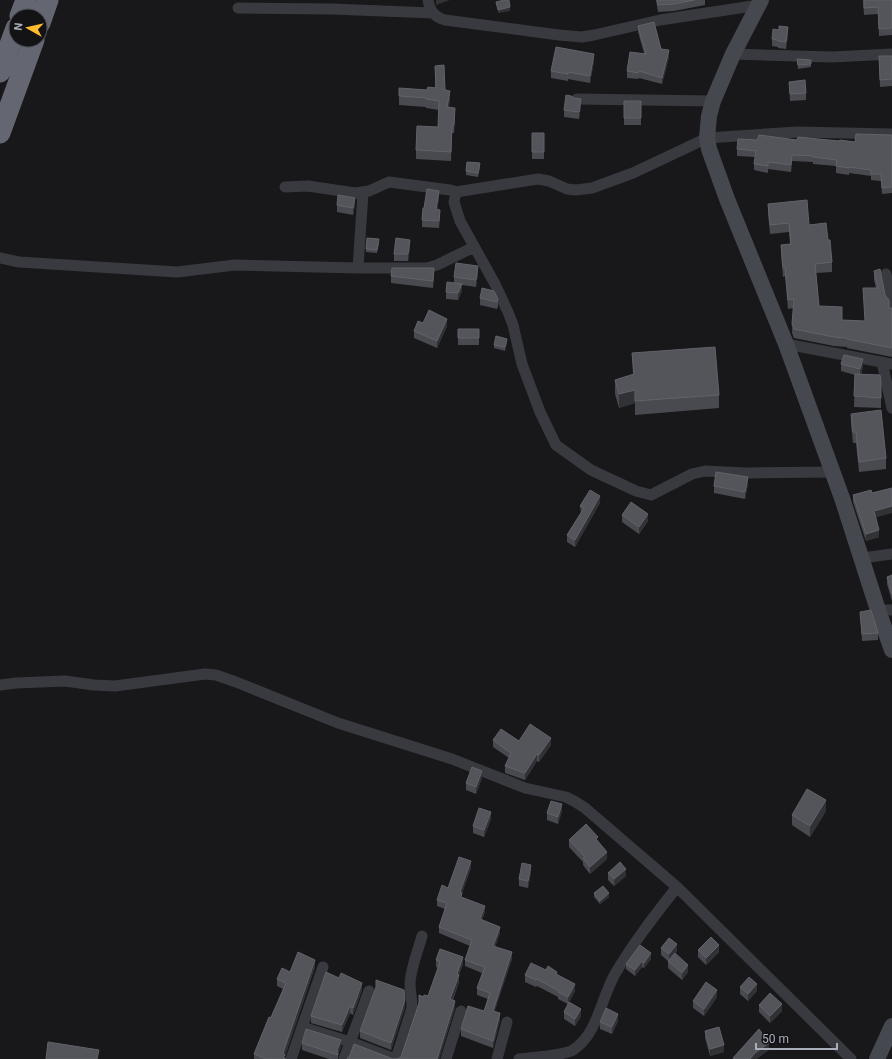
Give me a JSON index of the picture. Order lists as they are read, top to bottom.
{
  "scale_bar": "50 m",
  "north": "left"
}
